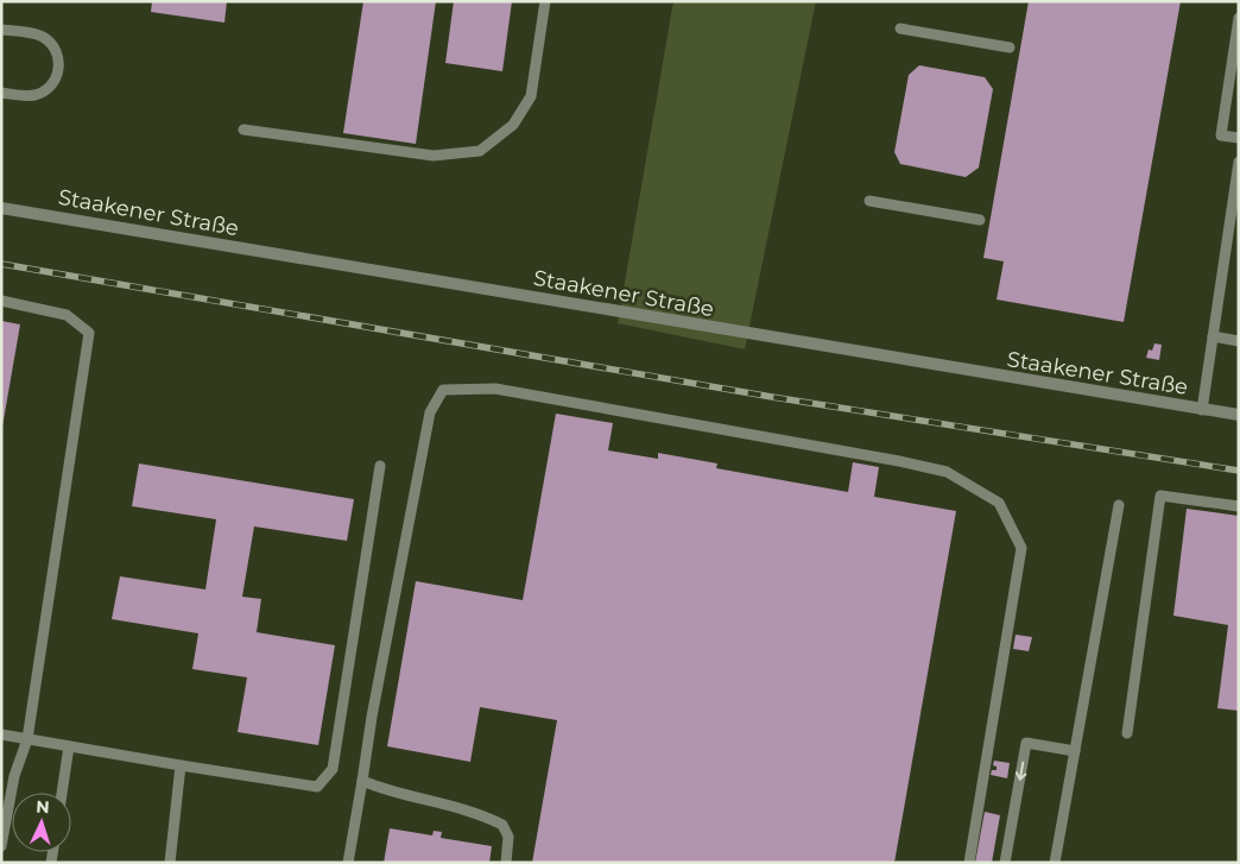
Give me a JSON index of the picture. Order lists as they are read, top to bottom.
{
  "streets": {
    "street": ["Staakener Straße"]
  },
  "north": "top"
}
